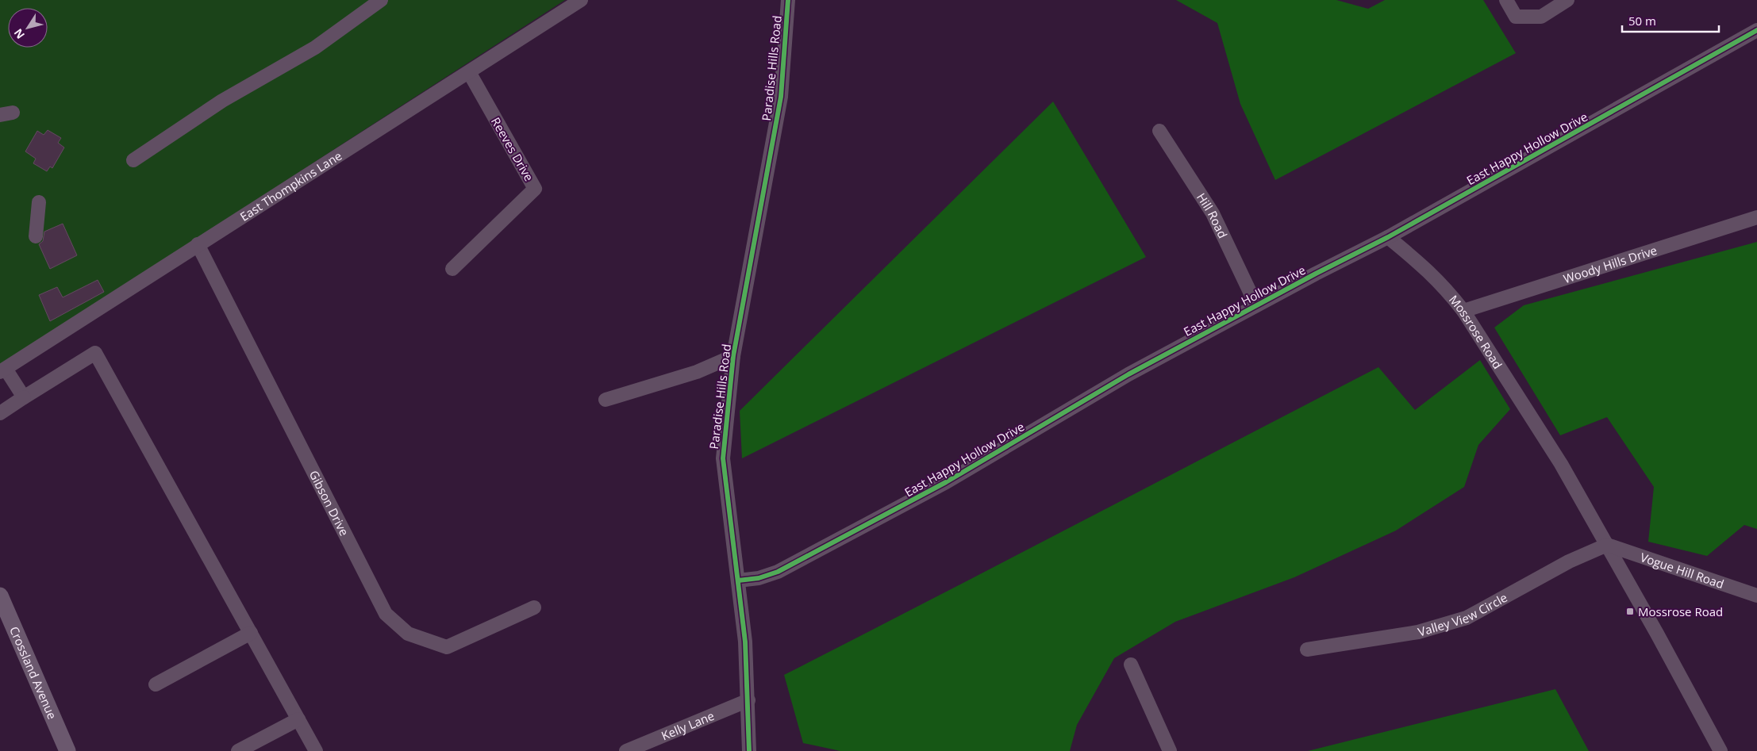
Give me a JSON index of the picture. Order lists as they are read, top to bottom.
{
  "streets": {
    "main road": ["Crossland Avenue"],
    "street": [
      "Paradise Hills Road",
      "East Happy Hollow Drive",
      "Reeves Drive",
      "East Thompkins Lane",
      "Hill Road",
      "Woody Hills Drive",
      "Mossrose Road",
      "Gibson Drive",
      "Vogue Hill Road",
      "Valley View Circle",
      "Kelly Lane"
    ]
  },
  "crossings": [
    ["Paradise Hills Road", "East Happy Hollow Drive"],
    ["Paradise Hills Road", "Kelly Lane"],
    ["East Happy Hollow Drive", "Hill Road"],
    ["East Happy Hollow Drive", "Mossrose Road"],
    ["Reeves Drive", "East Thompkins Lane"],
    ["East Thompkins Lane", "Gibson Drive"],
    ["Woody Hills Drive", "Mossrose Road"],
    ["Mossrose Road", "Vogue Hill Road"],
    ["Mossrose Road", "Valley View Circle"],
    ["Vogue Hill Road", "Valley View Circle"]
  ],
  "places": {
    "transit": ["Mossrose Road"]
  },
  "scale_bar": "50 m",
  "north": "bottom left"
}
